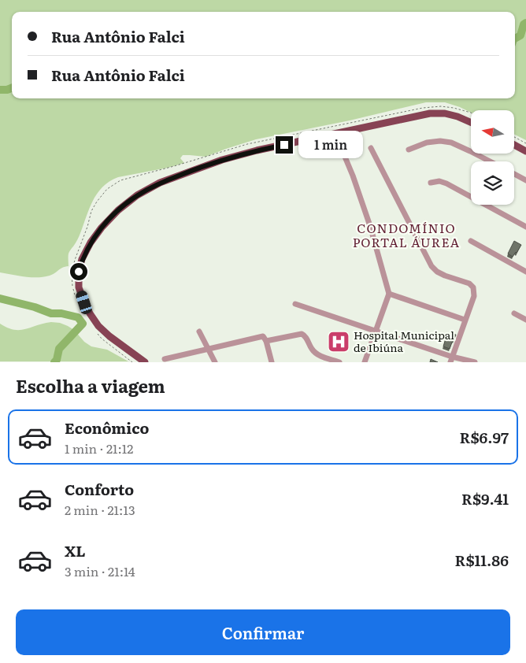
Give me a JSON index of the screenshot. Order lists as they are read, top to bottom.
{
  "districts": ["CONDOMÍNIO PORTAL ÁUREA"],
  "places": {
    "hospital": ["Hospital Municipal de Ibiúna"]
  },
  "north": "left",
  "page": {
    "banner": ["Rua Antônio Falci", "Rua Antônio Falci"],
    "bubble": "1 min",
    "heading": "Escolha a viagem",
    "list": [
      {
        "name": "Econômico",
        "note": "1 min · 21:12",
        "value": "R$6.97"
      },
      {
        "name": "Conforto",
        "note": "2 min · 21:13",
        "value": "R$9.41"
      },
      {
        "name": "XL",
        "note": "3 min · 21:14",
        "value": "R$11.86"
      }
    ],
    "buttons": "Confirmar"
  }
}
